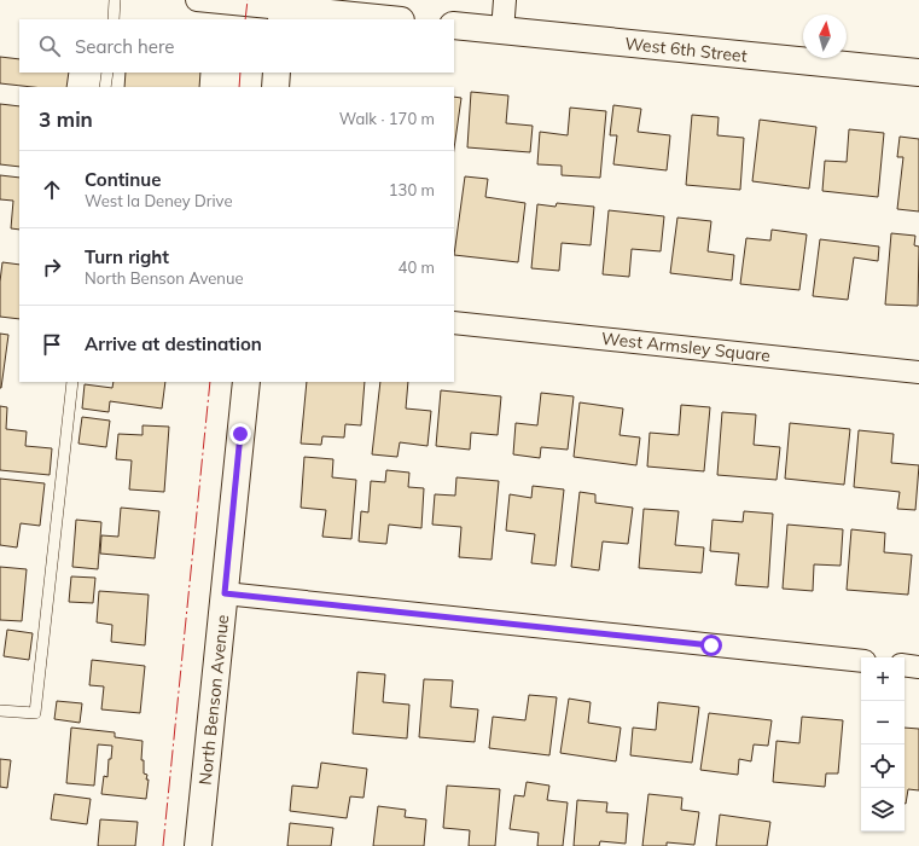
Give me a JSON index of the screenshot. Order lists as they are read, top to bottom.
{
  "streets": {
    "street": ["West 6th Street", "West Armsley Square", "North Benson Avenue"]
  },
  "north": "top",
  "page": {
    "search": "Search here",
    "heading": ["3 min", "Walk · 170 m"],
    "list": [
      ["Continue", "West la Deney Drive", "130 m"],
      ["Turn right", "North Benson Avenue", "40 m"],
      "Arrive at destination"
    ],
    "map_buttons": ["+", "−"]
  }
}
